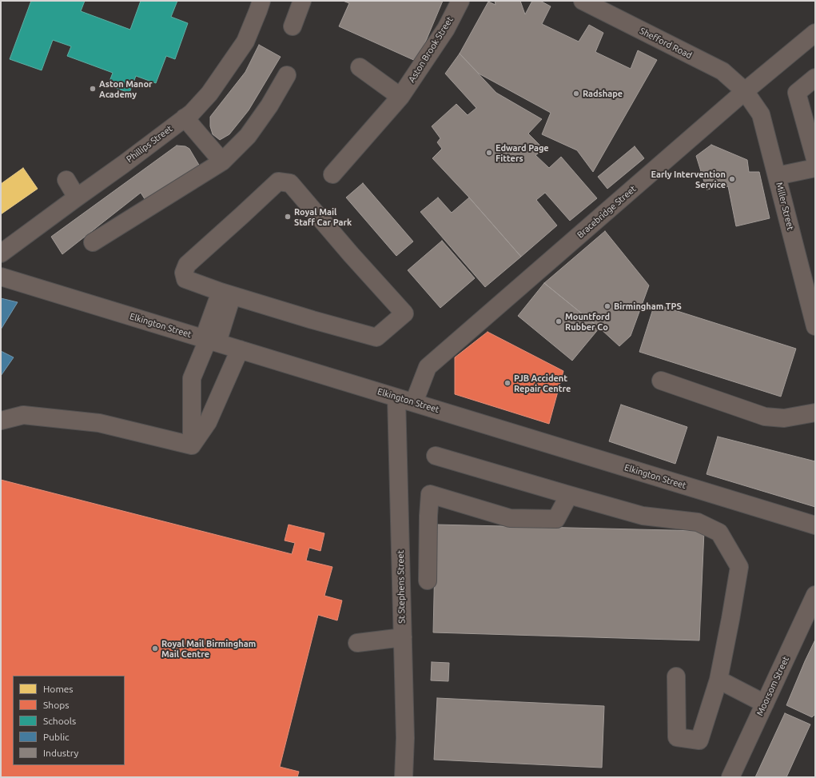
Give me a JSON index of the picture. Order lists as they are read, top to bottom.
{
  "streets": {
    "street": [
      "Shefford Road",
      "Aston Brook Street",
      "Phillips Street",
      "Miller Street",
      "Bracebridge Street",
      "Elkington Street",
      "St Stephens Street",
      "Moorsom Street"
    ]
  },
  "crossings": [
    ["Shefford Road", "Miller Street"],
    ["Shefford Road", "Bracebridge Street"],
    ["Miller Street", "Bracebridge Street"],
    ["Bracebridge Street", "Elkington Street"],
    ["Elkington Street", "St Stephens Street"]
  ],
  "places": [
    "Aston Manor Academy",
    "Radshape",
    "Edward Page Fitters",
    "Early Intervention Service",
    "Royal Mail Staff Car Park",
    "Birmingham TPS",
    "Mountford Rubber Co",
    "PJB Accident Repair Centre",
    "Royal Mail Birmingham Mail Centre"
  ],
  "legend": [
    "Homes",
    "Shops",
    "Schools",
    "Public",
    "Industry"
  ]
}
